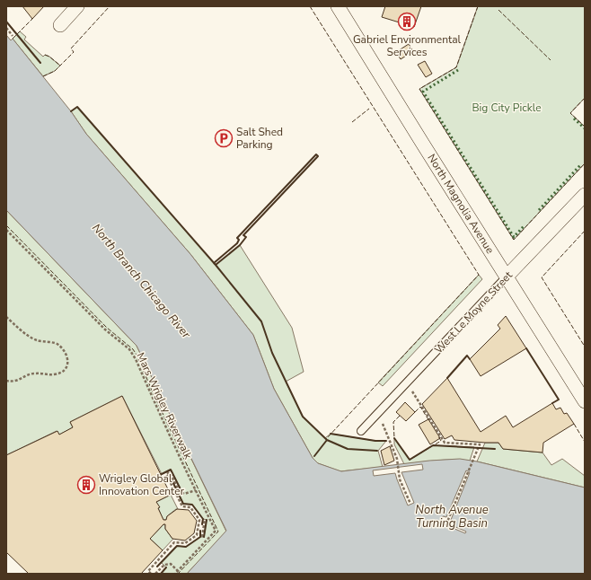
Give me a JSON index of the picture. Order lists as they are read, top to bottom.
{
  "streets": {
    "street": ["North Magnolia Avenue", "West Le Moyne Street"],
    "path": ["Mars Wrigley Riverwalk"]
  },
  "crossings": [
    ["North Magnolia Avenue", "West Le Moyne Street"]
  ],
  "water": ["North Branch Chicago River", "North Avenue Turning Basin"],
  "parks": ["Big City Pickle"],
  "places": {
    "building": ["Gabriel Environmental Services", "Wrigley Global Innovation Center"],
    "parking": ["Salt Shed Parking"]
  }
}
